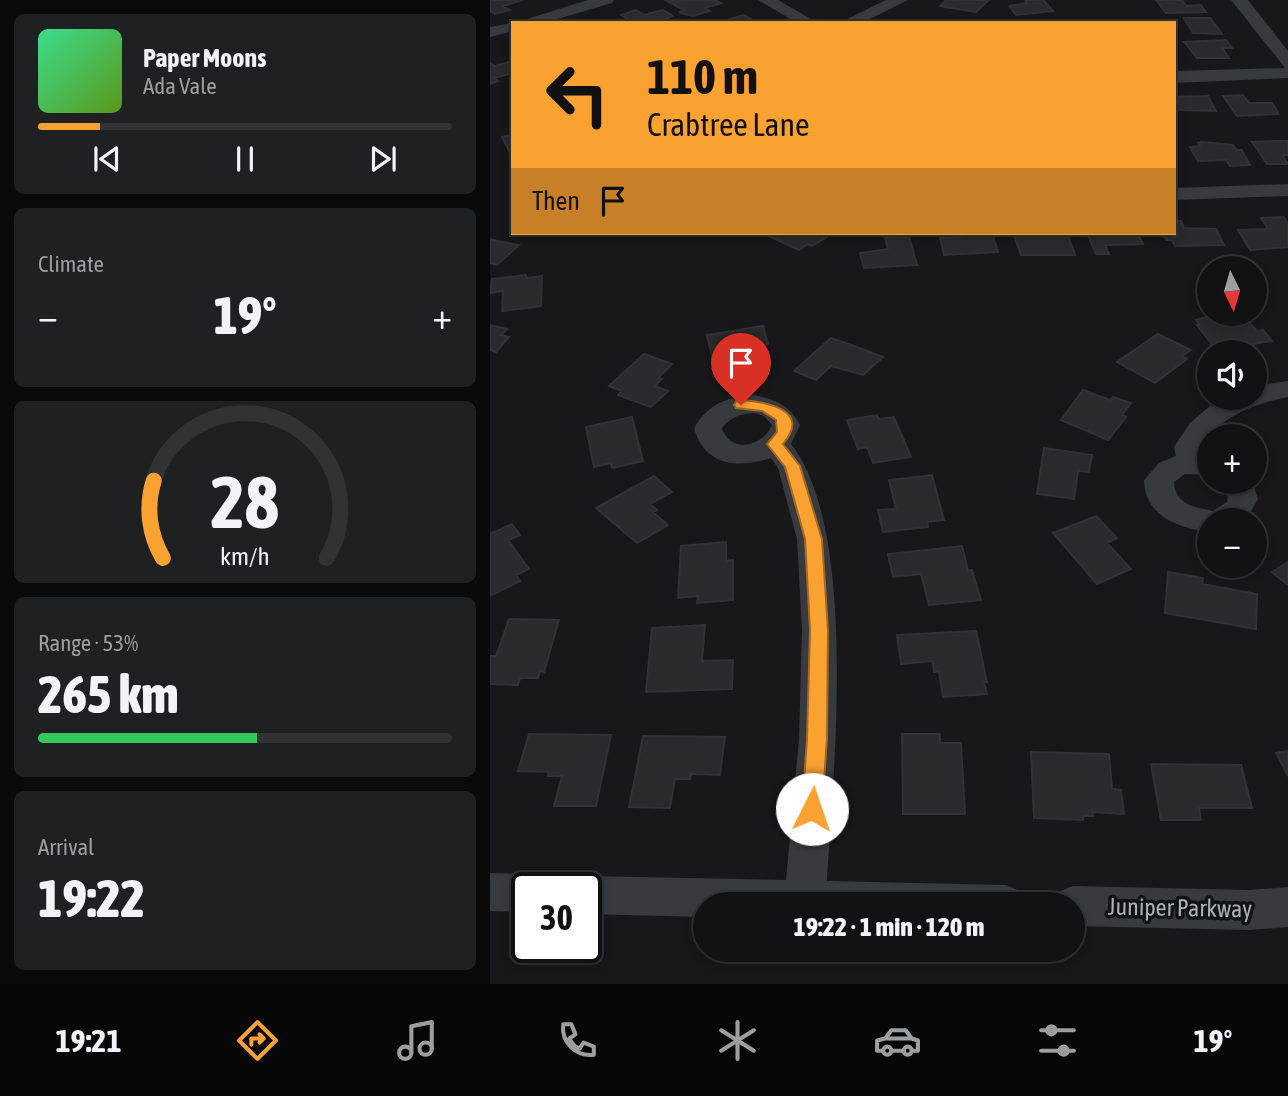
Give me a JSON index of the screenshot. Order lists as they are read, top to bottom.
{
  "streets": {
    "street": ["Juniper Parkway"]
  },
  "north": "bottom",
  "page": {
    "turn": ["110 m", "Crabtree Lane"],
    "song": ["Paper Moons", "Ada Vale"],
    "then": "Then",
    "tile": [
      "Climate",
      ["Range · 53%", "265 km"],
      ["Arrival", "19:22"]
    ],
    "map_buttons": ["+", "−"],
    "heat": ["−", "19°", "+"],
    "limit": "30",
    "trip": "19:22 · 1 min · 120 m",
    "tabs": ["19:21", "19°"],
    "gauge": ["28", "km/h"]
  }
}
